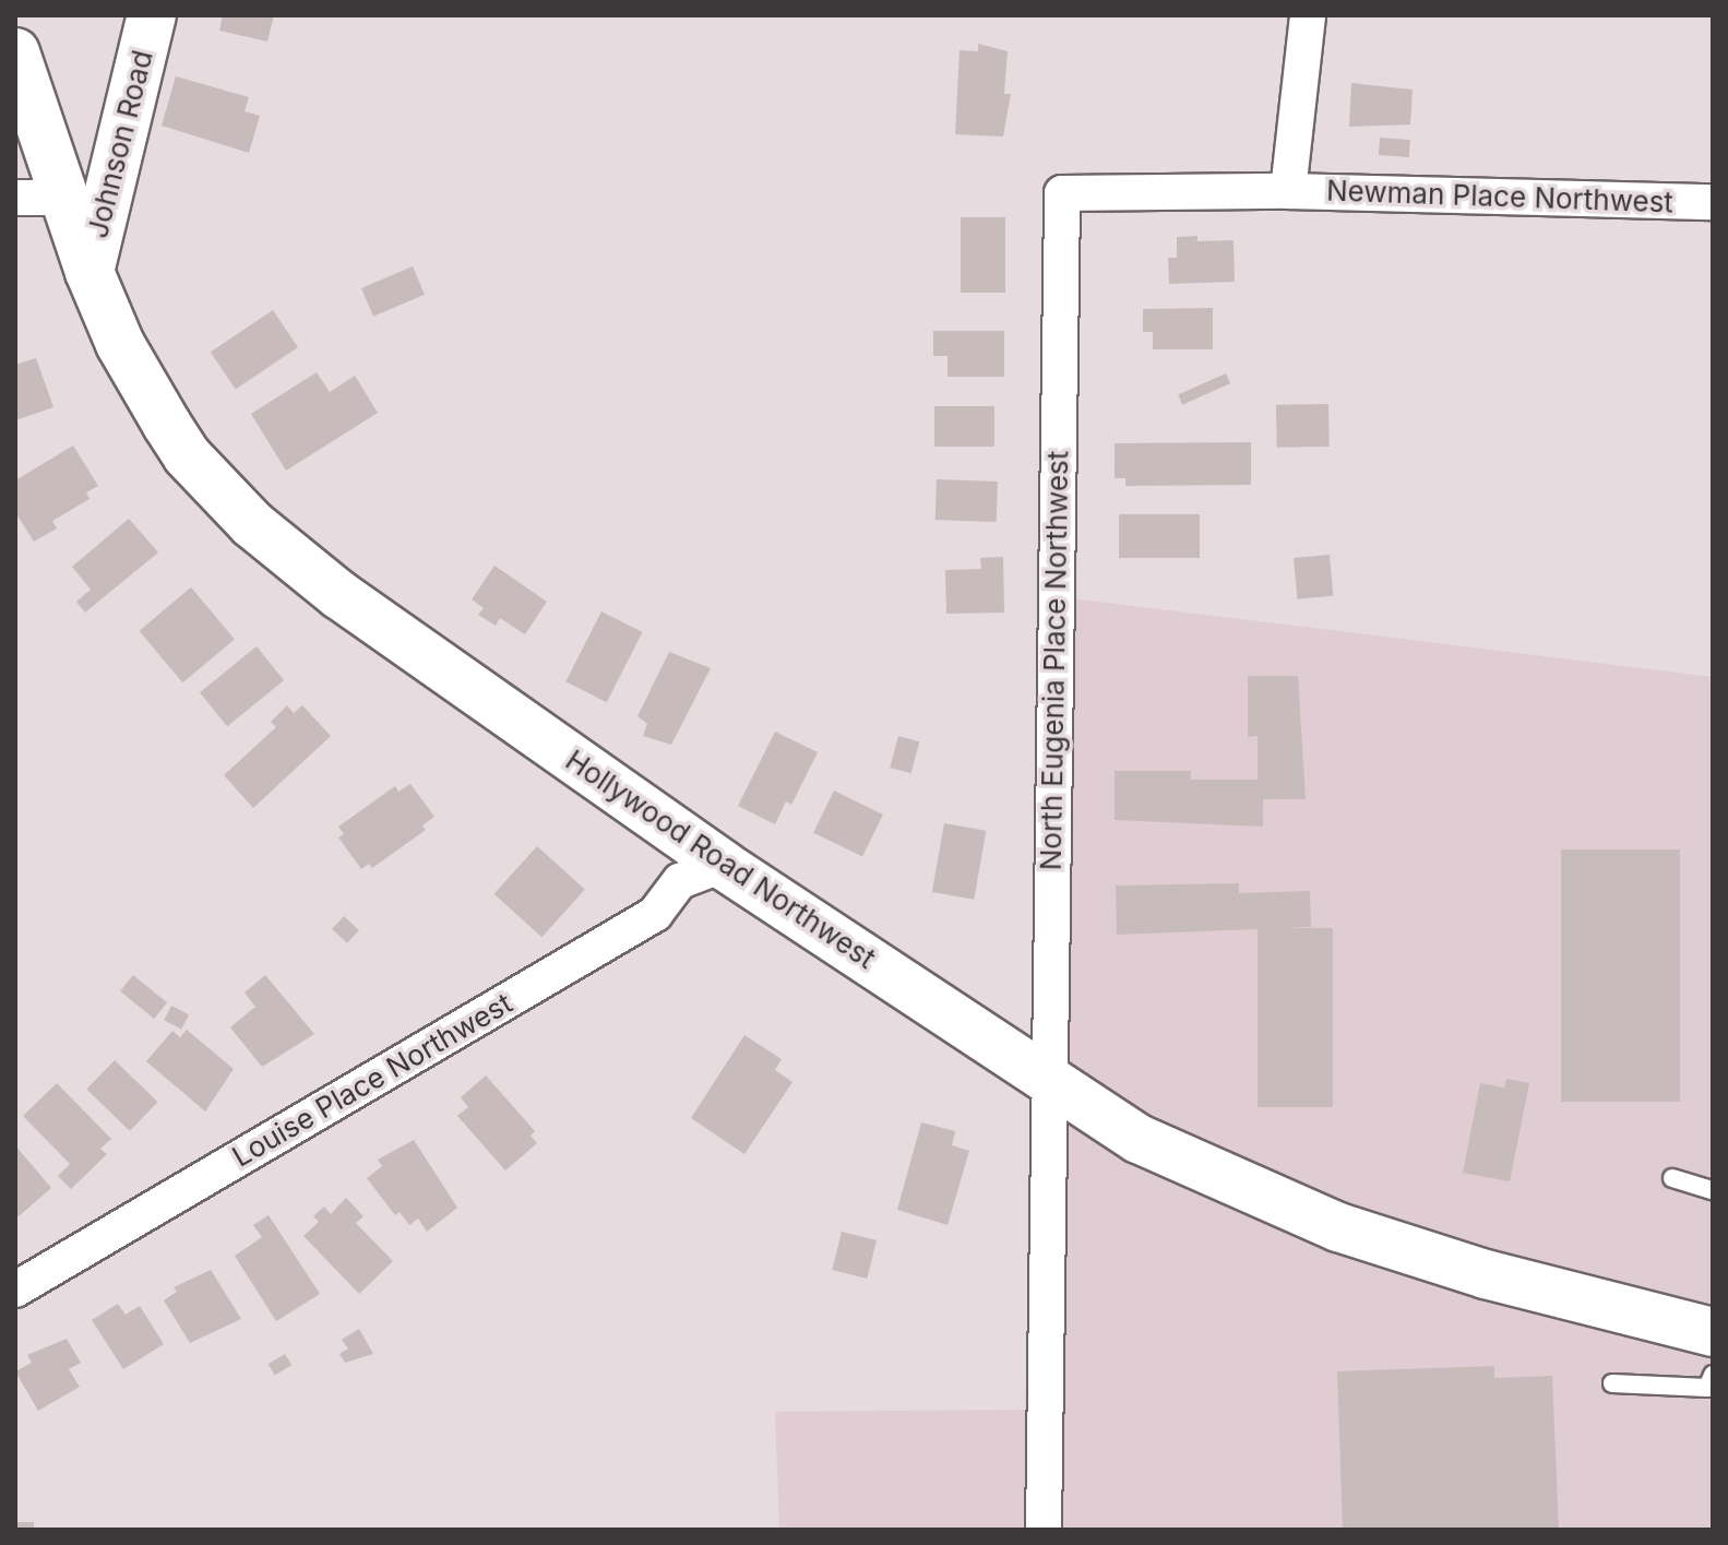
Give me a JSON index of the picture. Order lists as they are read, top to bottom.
{
  "streets": {
    "street": [
      "Johnson Road",
      "Newman Place Northwest",
      "North Eugenia Place Northwest",
      "Hollywood Road Northwest",
      "Louise Place Northwest"
    ]
  },
  "crossings": [
    ["Johnson Road", "Hollywood Road Northwest"],
    ["Newman Place Northwest", "North Eugenia Place Northwest"],
    ["North Eugenia Place Northwest", "Hollywood Road Northwest"],
    ["Hollywood Road Northwest", "Louise Place Northwest"]
  ]
}
